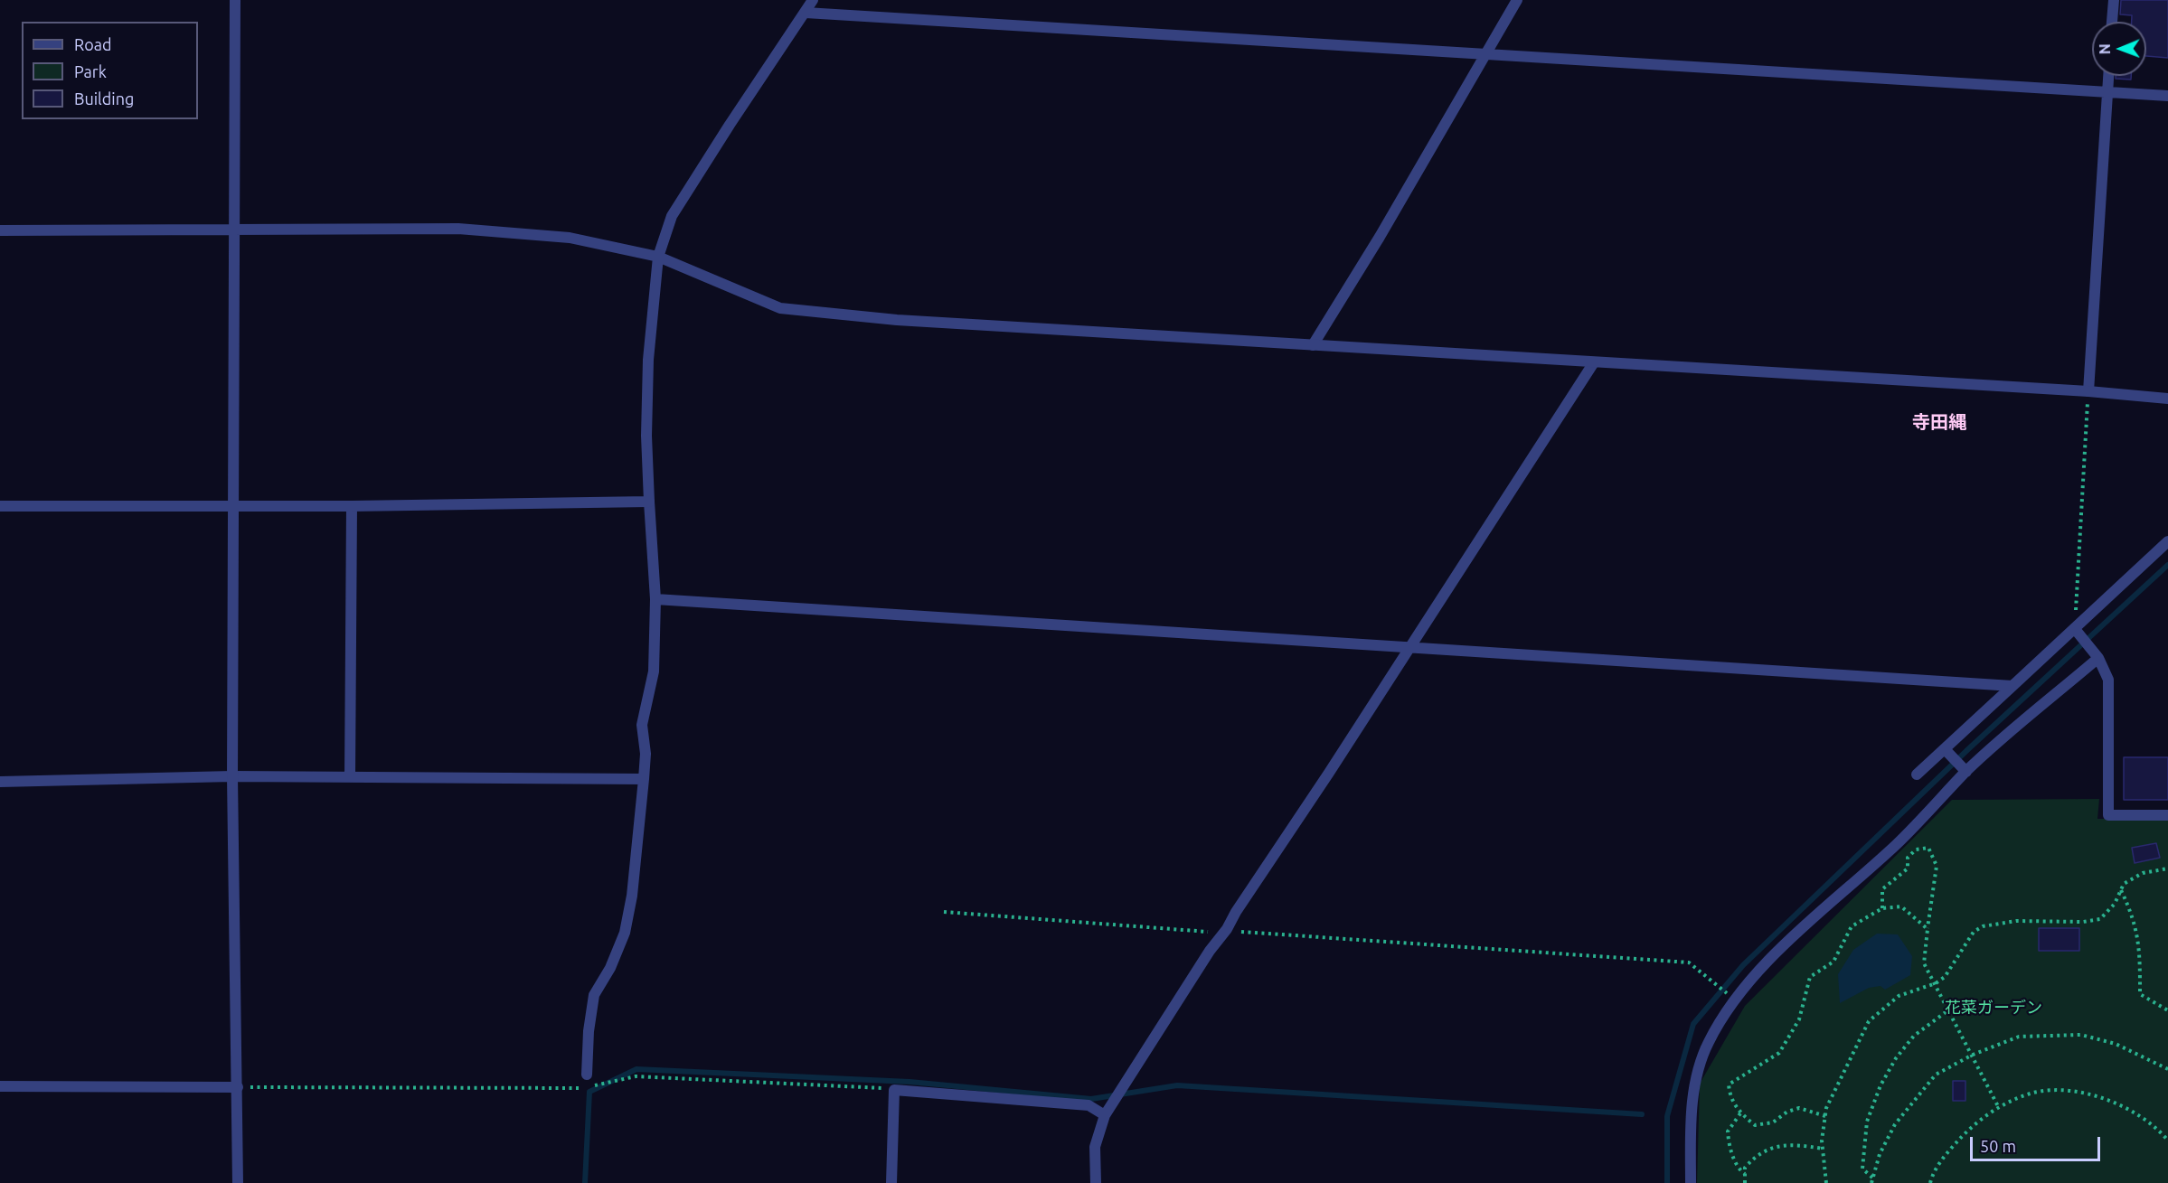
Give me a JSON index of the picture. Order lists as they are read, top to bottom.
{
  "districts": ["寺田縄"],
  "parks": ["花菜ガーデン"],
  "legend": ["Road", "Park", "Building"],
  "scale_bar": "50 m",
  "north": "left"
}
